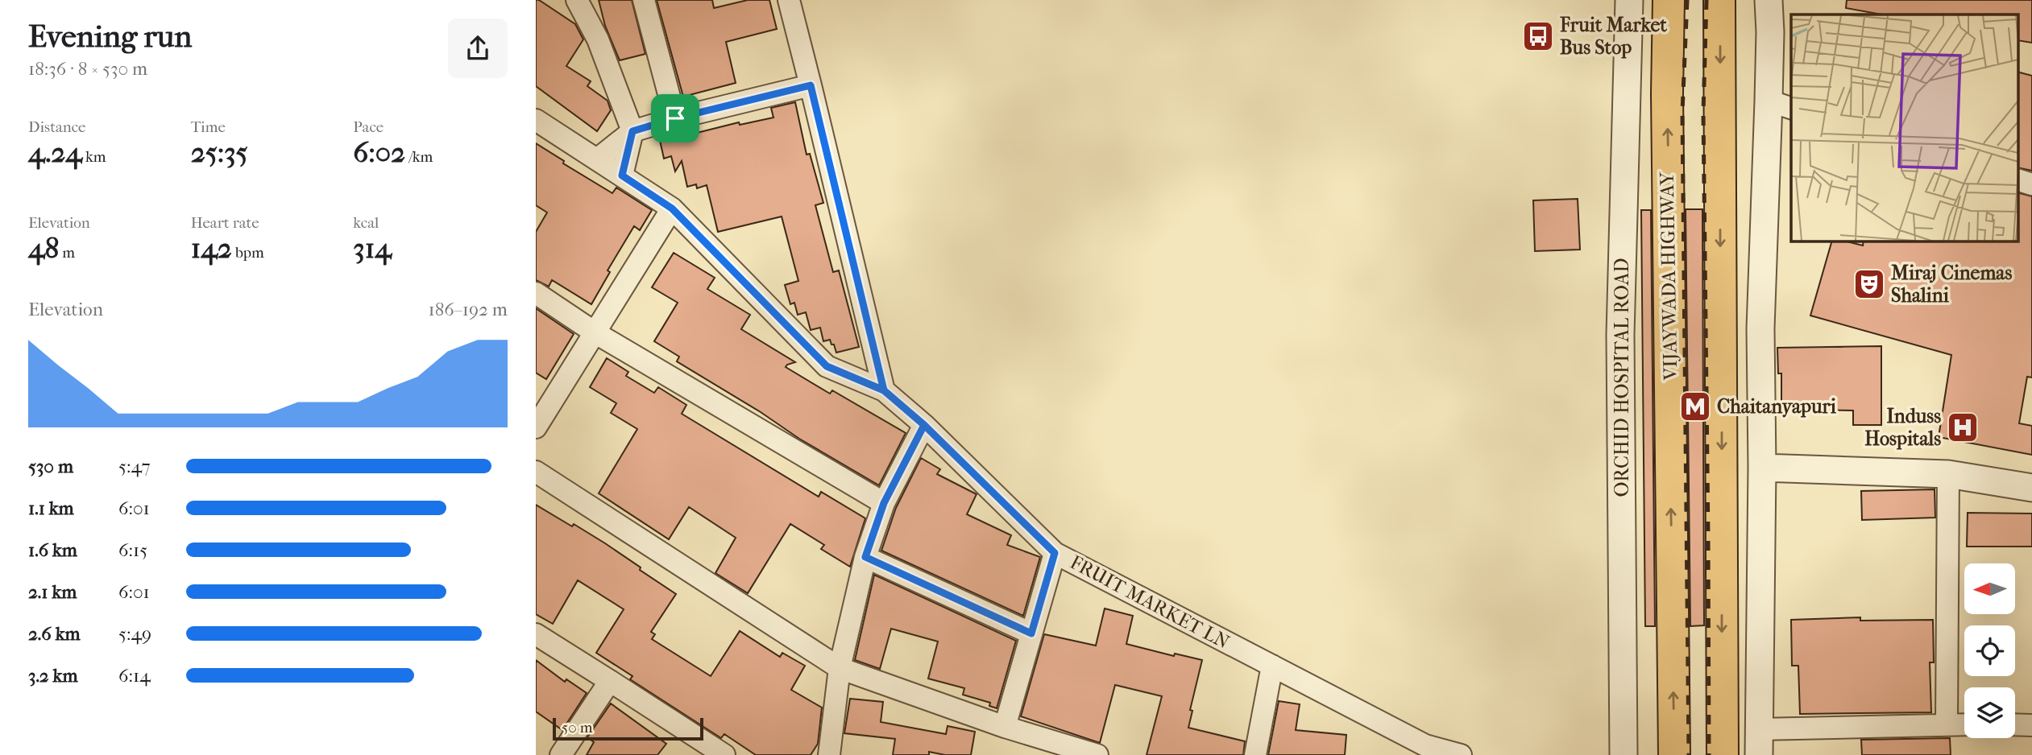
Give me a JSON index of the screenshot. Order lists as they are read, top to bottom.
{
  "streets": {
    "highway": ["VIJAYWADA HIGHWAY"],
    "street": ["ORCHID HOSPITAL ROAD", "FRUIT MARKET LN"]
  },
  "places": {
    "bus stop": ["Fruit Market Bus Stop"],
    "theatre": ["Miraj Cinemas Shalini"],
    "metro station": ["Chaitanyapuri"],
    "hospital": ["Induss Hospitals"]
  },
  "scale_bar": "50 m",
  "north": "left",
  "page": {
    "heading": ["Evening run", "18:36 · 8 × 530 m"],
    "stats": [
      ["Distance", "4.24 km"],
      ["Time", "25:35"],
      ["Pace", "6:02 /km"],
      ["Elevation", "48 m"],
      ["Heart rate", "142 bpm"],
      ["kcal", "314"]
    ],
    "chart": ["Elevation", "186–192 m"],
    "list": [
      {
        "name": "530 m",
        "note": "5:47"
      },
      {
        "name": "1.1 km",
        "note": "6:01"
      },
      {
        "name": "1.6 km",
        "note": "6:15"
      },
      {
        "name": "2.1 km",
        "note": "6:01"
      },
      {
        "name": "2.6 km",
        "note": "5:49"
      },
      {
        "name": "3.2 km",
        "note": "6:14"
      }
    ],
    "scale": "50 m"
  }
}
